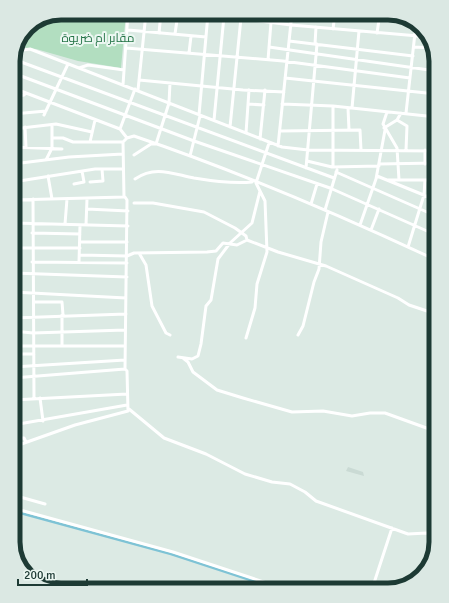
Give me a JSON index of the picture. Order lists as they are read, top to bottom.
{
  "parks": ["مقابر ام ضريوة"],
  "scale_bar": "200 m"
}
